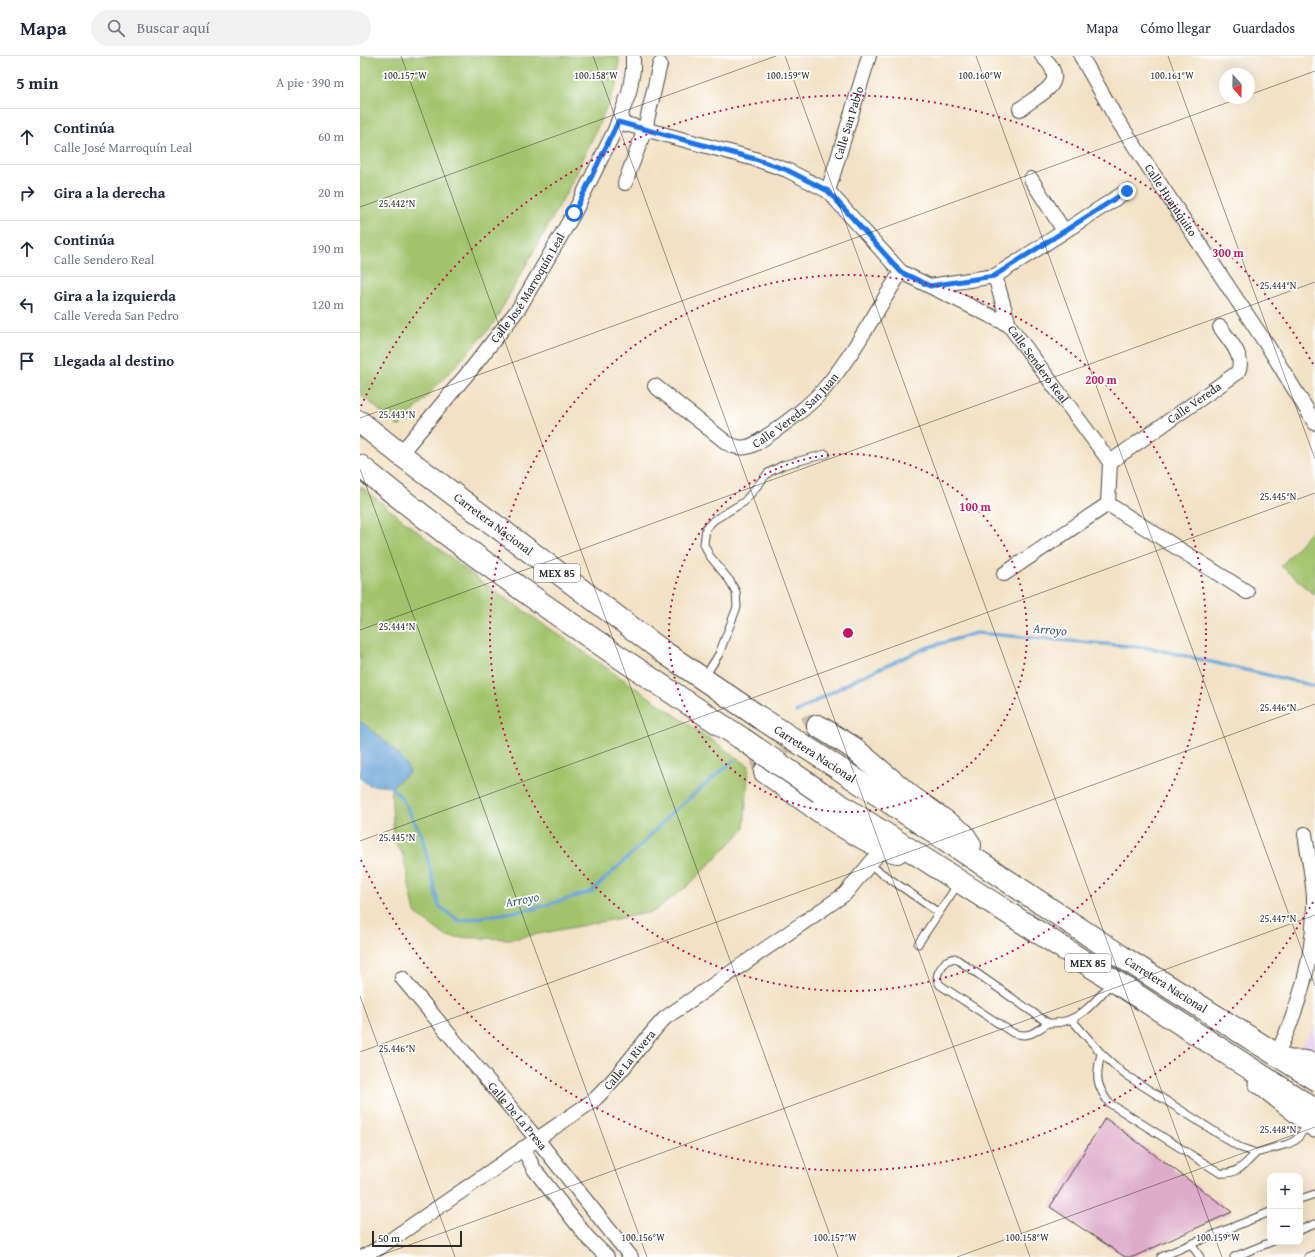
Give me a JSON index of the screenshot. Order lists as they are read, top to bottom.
{
  "streets": {
    "highway": ["Carretera Nacional", "MEX 85"],
    "street": [
      "Calle San Pablo",
      "Calle Huajuquito",
      "Calle José Marroquín Leal",
      "Calle Sendero Real",
      "Calle Vereda",
      "Calle Vereda San Juan",
      "Calle La Rivera",
      "Calle De La Presa"
    ]
  },
  "crossings": [
    ["Calle San Pablo", "Calle Sendero Real"],
    ["Calle José Marroquín Leal", "Calle Sendero Real"],
    ["Calle José Marroquín Leal", "Carretera Nacional"],
    ["Calle Sendero Real", "Calle Vereda"],
    ["Calle Sendero Real", "Calle Vereda San Juan"],
    ["Carretera Nacional", "MEX 85"],
    ["MEX 85", "Calle La Rivera"],
    ["Calle La Rivera", "Calle De La Presa"]
  ],
  "water": ["Arroyo"],
  "scale_bar": "50 m",
  "north": "bottom",
  "page": {
    "header": "Mapa",
    "search": "Buscar aquí",
    "nav": ["Mapa", "Cómo llegar", "Guardados"],
    "heading": ["5 min", "A pie · 390 m"],
    "list": [
      ["Continúa", "Calle José Marroquín Leal", "60 m"],
      ["Gira a la derecha", "20 m"],
      ["Continúa", "Calle Sendero Real", "190 m"],
      ["Gira a la izquierda", "Calle Vereda San Pedro", "120 m"],
      "Llegada al destino"
    ],
    "map_buttons": ["+", "−"],
    "scale": "50 m"
  },
  "coordinates": [
    "100.157°W",
    "100.158°W",
    "100.159°W",
    "100.160°W",
    "100.161°W",
    "25.442°N",
    "25.444°N",
    "25.443°N",
    "25.445°N",
    "25.446°N",
    "25.447°N",
    "25.448°N",
    "100.156°W"
  ],
  "rings": ["300 m", "200 m", "100 m"]
}
